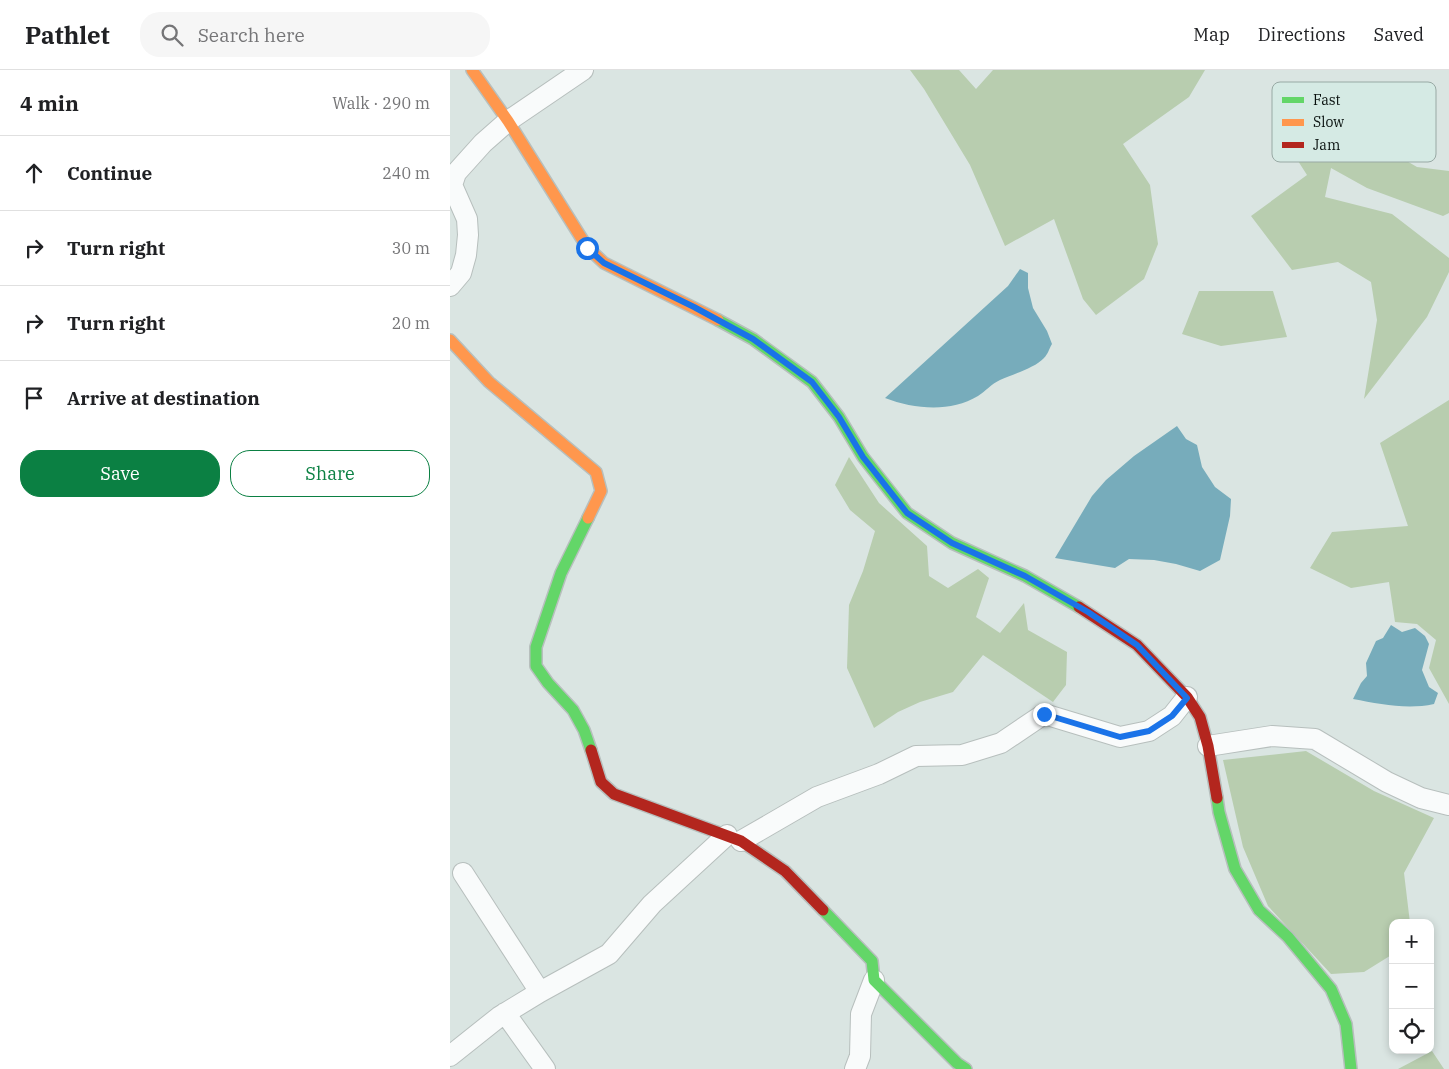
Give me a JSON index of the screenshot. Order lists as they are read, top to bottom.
{
  "legend": ["Fast", "Slow", "Jam"],
  "page": {
    "header": "Pathlet",
    "search": "Search here",
    "nav": ["Map", "Directions", "Saved"],
    "heading": ["4 min", "Walk · 290 m"],
    "list": [
      ["Continue", "240 m"],
      ["Turn right", "30 m"],
      ["Turn right", "20 m"],
      "Arrive at destination"
    ],
    "buttons": ["Save", "Share"],
    "map_buttons": ["+", "−"]
  }
}
